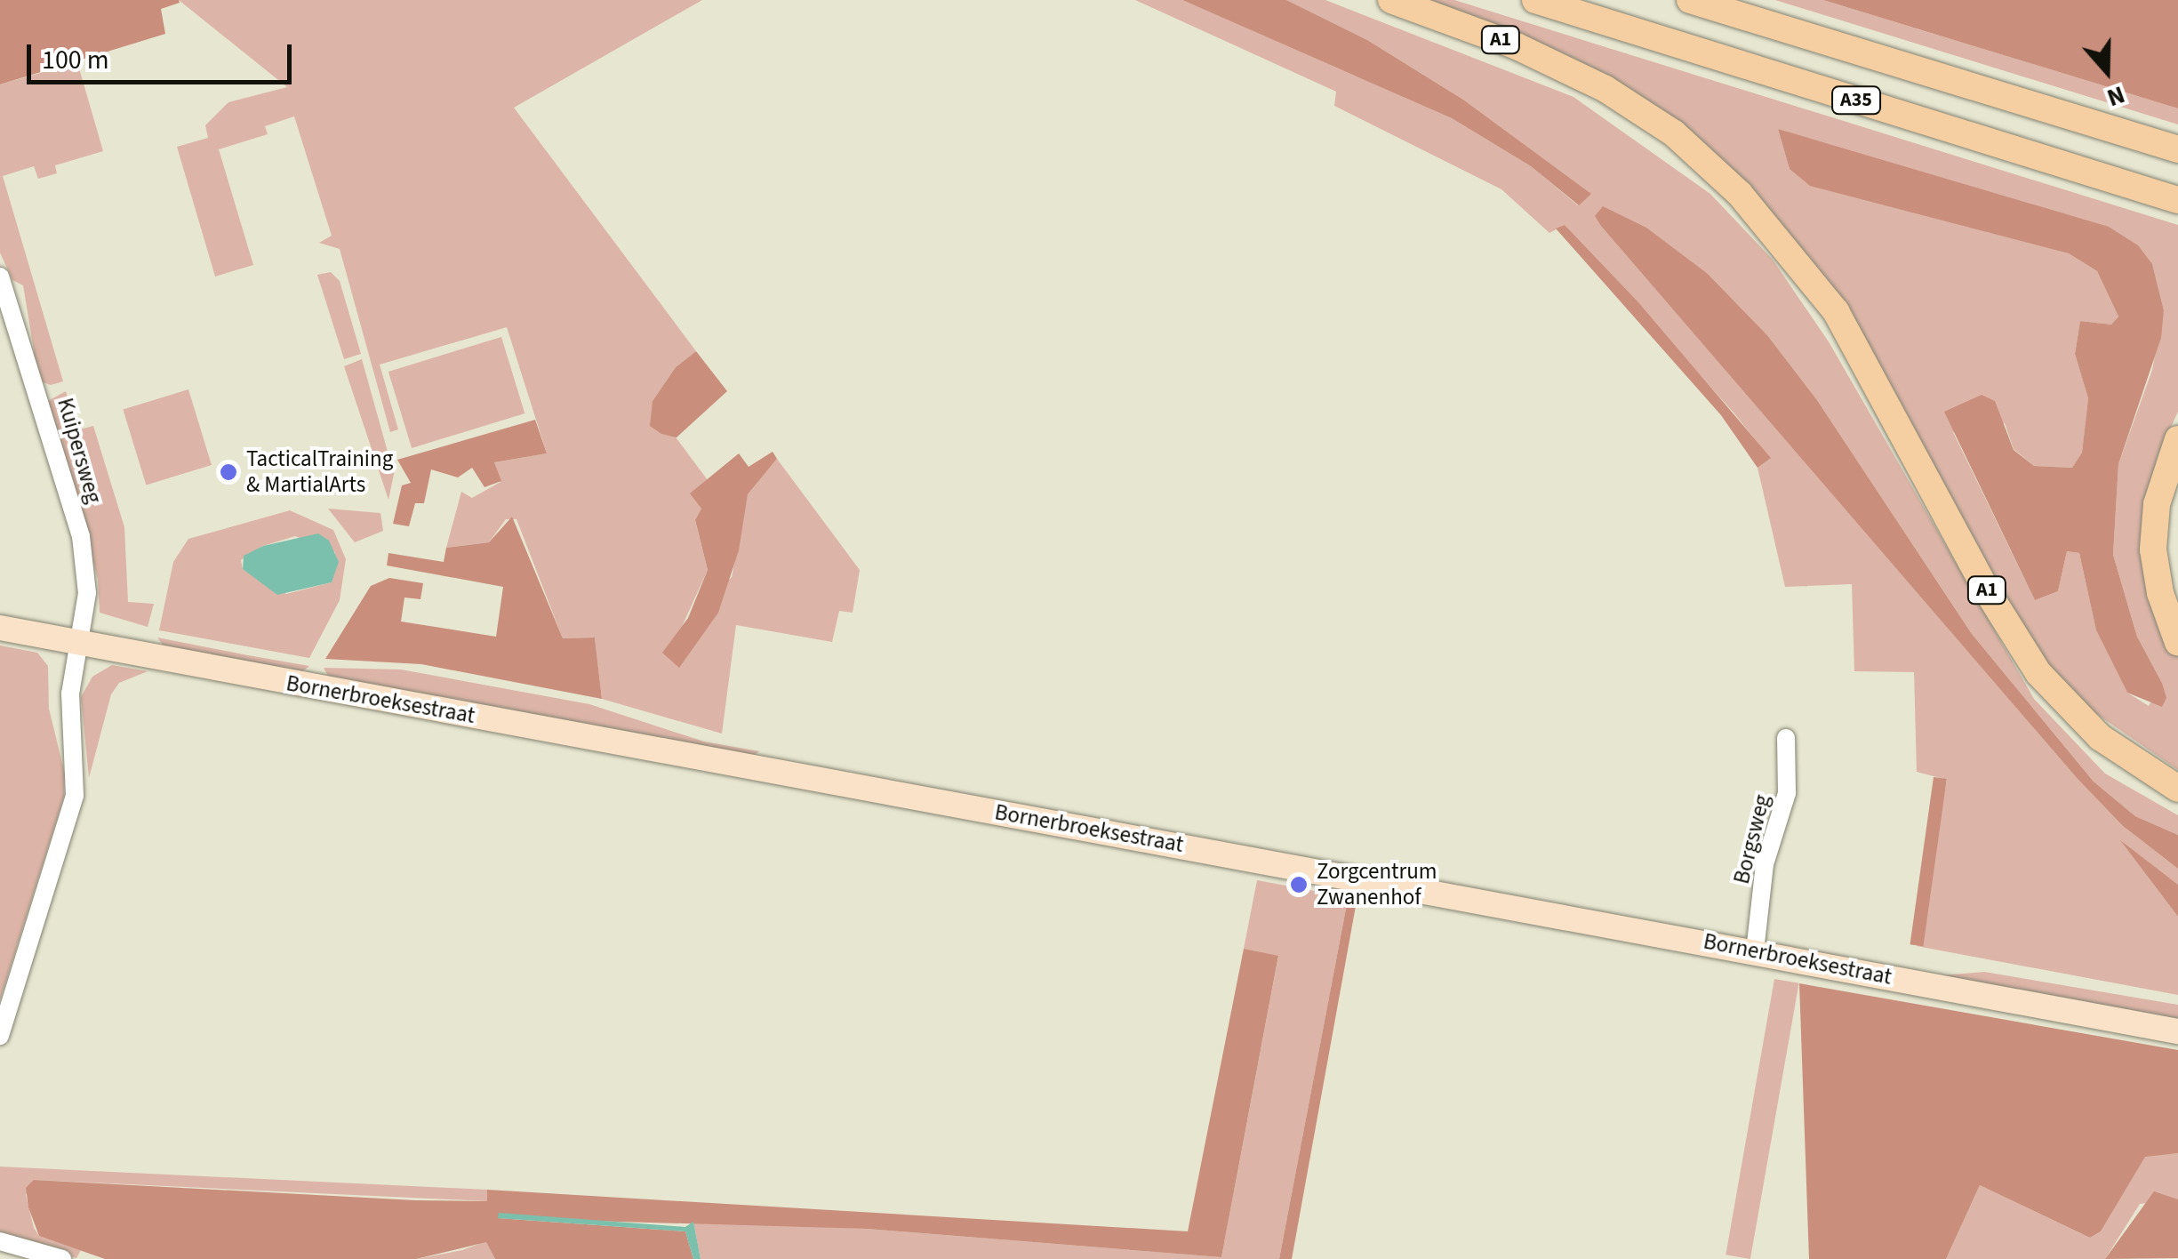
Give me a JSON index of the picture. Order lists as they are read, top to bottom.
{
  "streets": {
    "highway": ["A1", "A35"],
    "main road": ["Bornerbroeksestraat"],
    "street": ["Kuipersweg", "Borgsweg"]
  },
  "crossings": [
    ["Kuipersweg", "Bornerbroeksestraat"],
    ["Bornerbroeksestraat", "Borgsweg"]
  ],
  "places": ["TacticalTraining & MartialArts", "Zorgcentrum Zwanenhof"],
  "scale_bar": "100 m",
  "north": "bottom"
}
